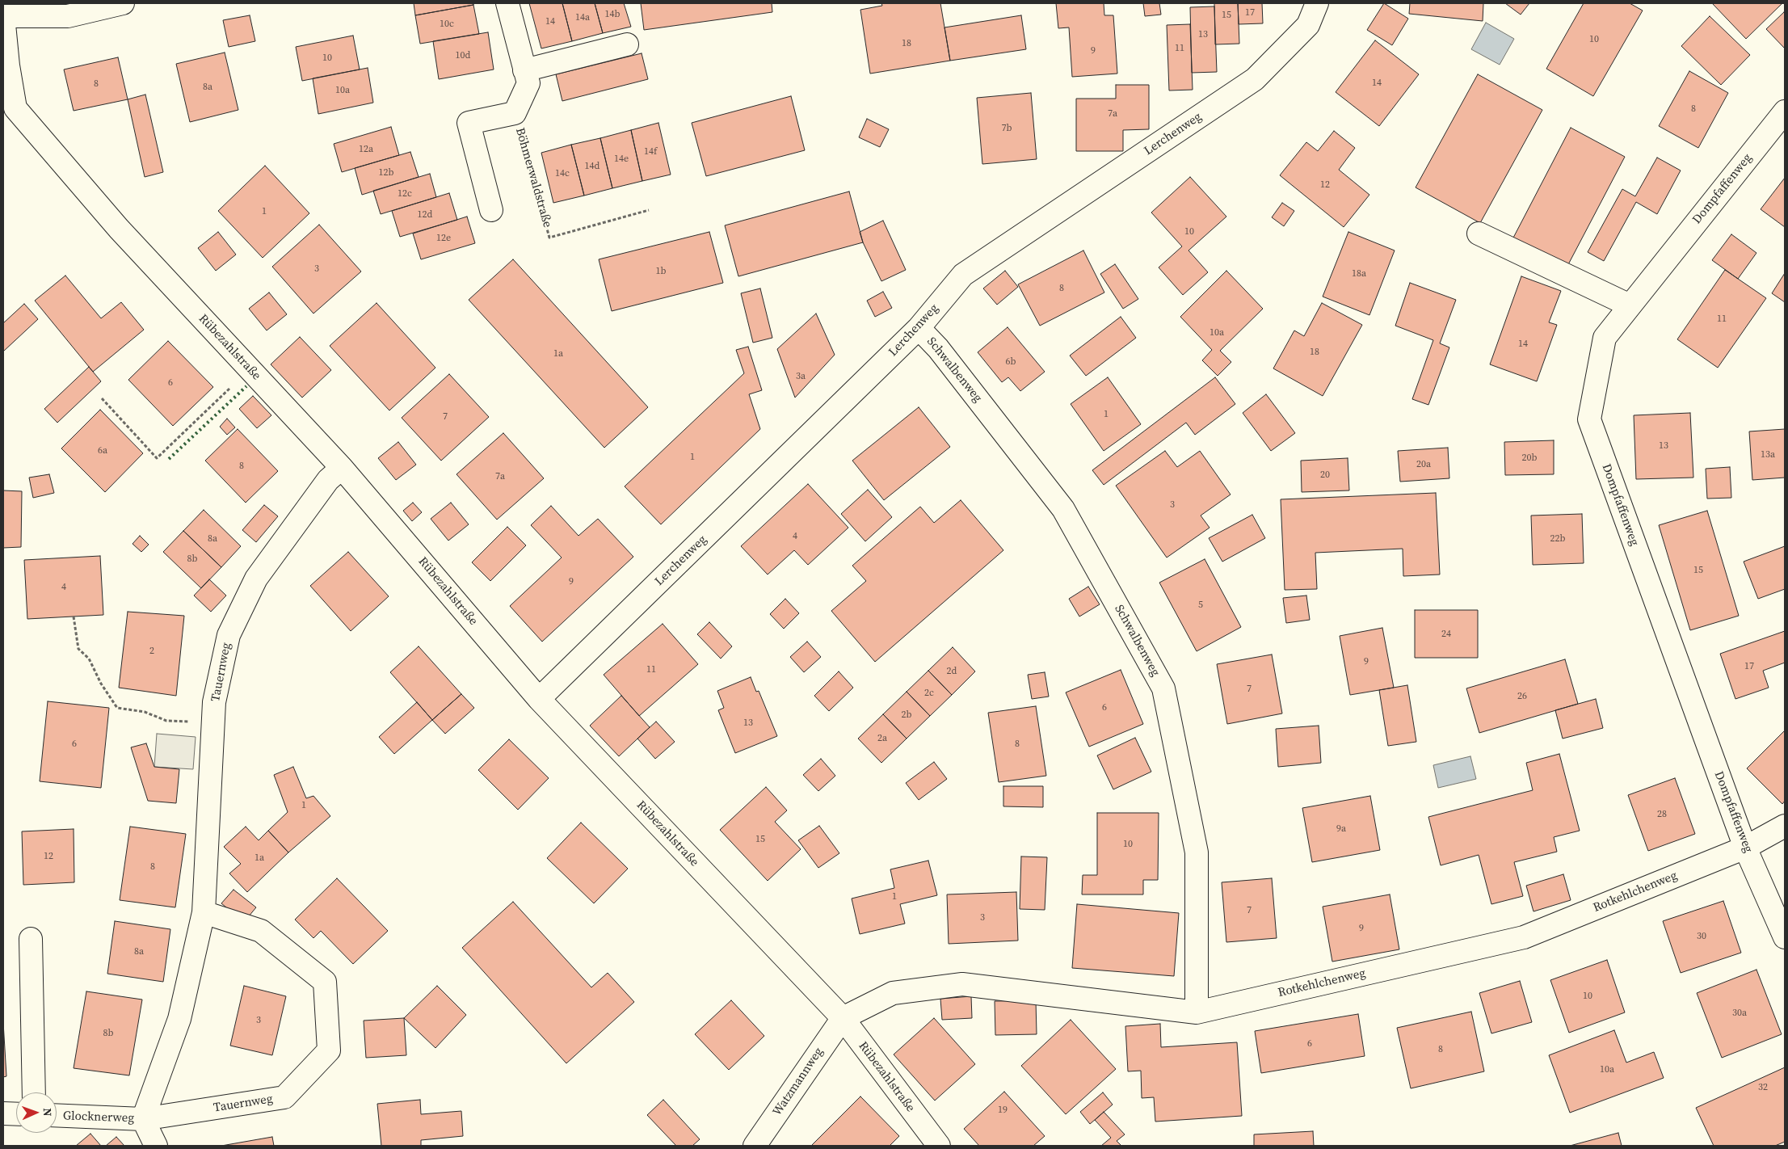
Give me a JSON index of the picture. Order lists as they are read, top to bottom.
{
  "streets": {
    "street": [
      "Lerchenweg",
      "Böhmerwaldstraße",
      "Dompfaffenweg",
      "Rübezahlstraße",
      "Schwalbenweg",
      "Tauernweg",
      "Rotkehlchenweg",
      "Watzmannweg",
      "Glocknerweg"
    ]
  },
  "crossings": [
    ["Lerchenweg", "Rübezahlstraße"],
    ["Lerchenweg", "Schwalbenweg"],
    ["Dompfaffenweg", "Rotkehlchenweg"],
    ["Rübezahlstraße", "Tauernweg"],
    ["Rübezahlstraße", "Rotkehlchenweg"],
    ["Rübezahlstraße", "Watzmannweg"],
    ["Schwalbenweg", "Rotkehlchenweg"],
    ["Tauernweg", "Glocknerweg"],
    ["Rotkehlchenweg", "Watzmannweg"]
  ],
  "house_numbers": [
    "17",
    "14b",
    "15",
    "14a",
    "14",
    "10c",
    "13",
    "10",
    "18",
    "11",
    "9",
    "10d",
    "10",
    "14",
    "8",
    "8a",
    "10a",
    "8",
    "7a",
    "7b",
    "12a",
    "14f",
    "14e",
    "14d",
    "12b",
    "14c",
    "12",
    "12c",
    "1",
    "12d",
    "10",
    "12e",
    "3",
    "1b",
    "18a",
    "8",
    "11",
    "10a",
    "14",
    "18",
    "1a",
    "6b",
    "3a",
    "6",
    "1",
    "7",
    "13",
    "6a",
    "13a",
    "1",
    "20b",
    "20a",
    "8",
    "20",
    "7a",
    "3",
    "4",
    "8a",
    "22b",
    "8b",
    "15",
    "9",
    "4",
    "5",
    "24",
    "2",
    "9",
    "17",
    "11",
    "2d",
    "7",
    "2c",
    "26",
    "6",
    "2b",
    "13",
    "2a",
    "6",
    "8",
    "1",
    "28",
    "9a",
    "15",
    "10",
    "12",
    "1a",
    "8",
    "1",
    "7",
    "3",
    "9",
    "30",
    "8a",
    "10",
    "30a",
    "3",
    "8b",
    "6",
    "8",
    "10a",
    "32",
    "19"
  ],
  "north": "right"
}
